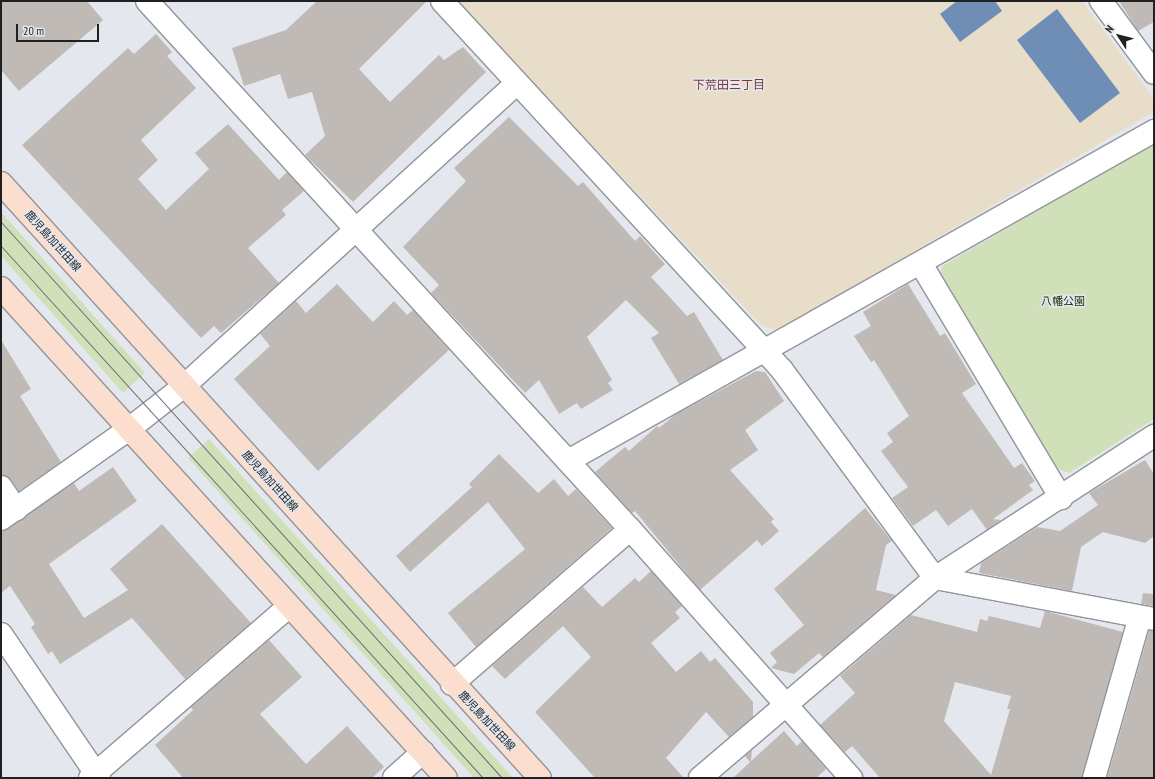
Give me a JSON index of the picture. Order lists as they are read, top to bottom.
{
  "streets": {
    "main road": ["鹿児島加世田線"]
  },
  "districts": ["下荒田三丁目"],
  "parks": ["八幡公園"],
  "scale_bar": "20 m",
  "north": "top left"
}
